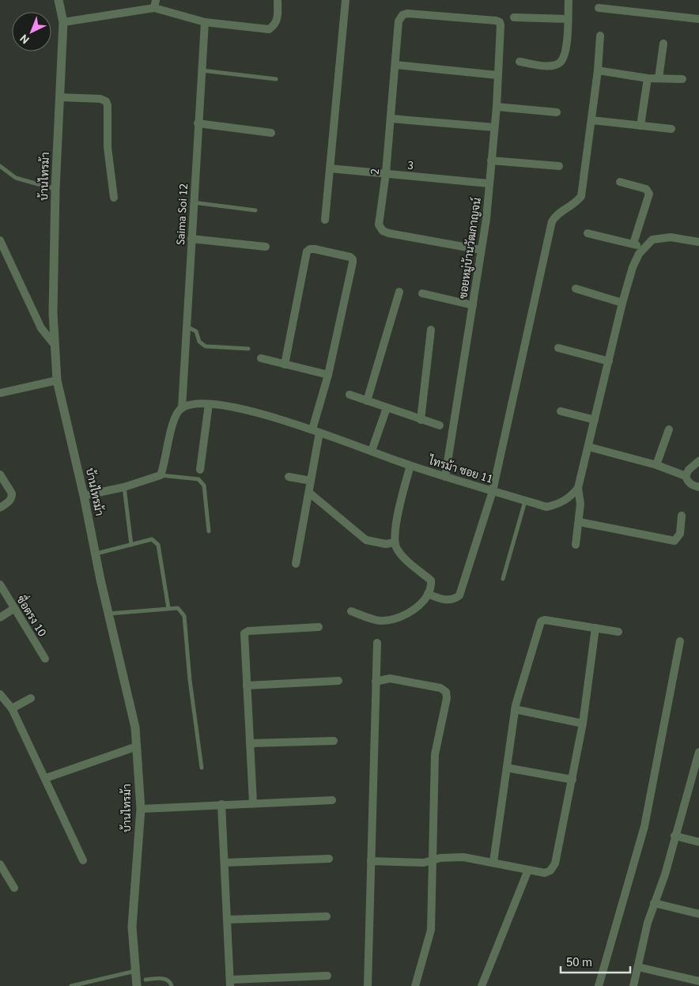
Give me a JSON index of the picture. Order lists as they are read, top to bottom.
{
  "streets": {
    "street": [
      "3",
      "2",
      "บ้านไทรม้า",
      "Saima Soi 12",
      "ซอยหมู่บ้านวัฒกาญจน์",
      "ไทรม้า ซอย 11",
      "ซื่อตรง 10"
    ]
  },
  "crossings": [
    ["3", "2"],
    ["3", "ซอยหมู่บ้านวัฒกาญจน์"],
    ["2", "ซอยหมู่บ้านวัฒกาญจน์"],
    ["Saima Soi 12", "ไทรม้า ซอย 11"],
    ["ซอยหมู่บ้านวัฒกาญจน์", "ไทรม้า ซอย 11"]
  ],
  "scale_bar": "50 m",
  "north": "bottom left"
}
